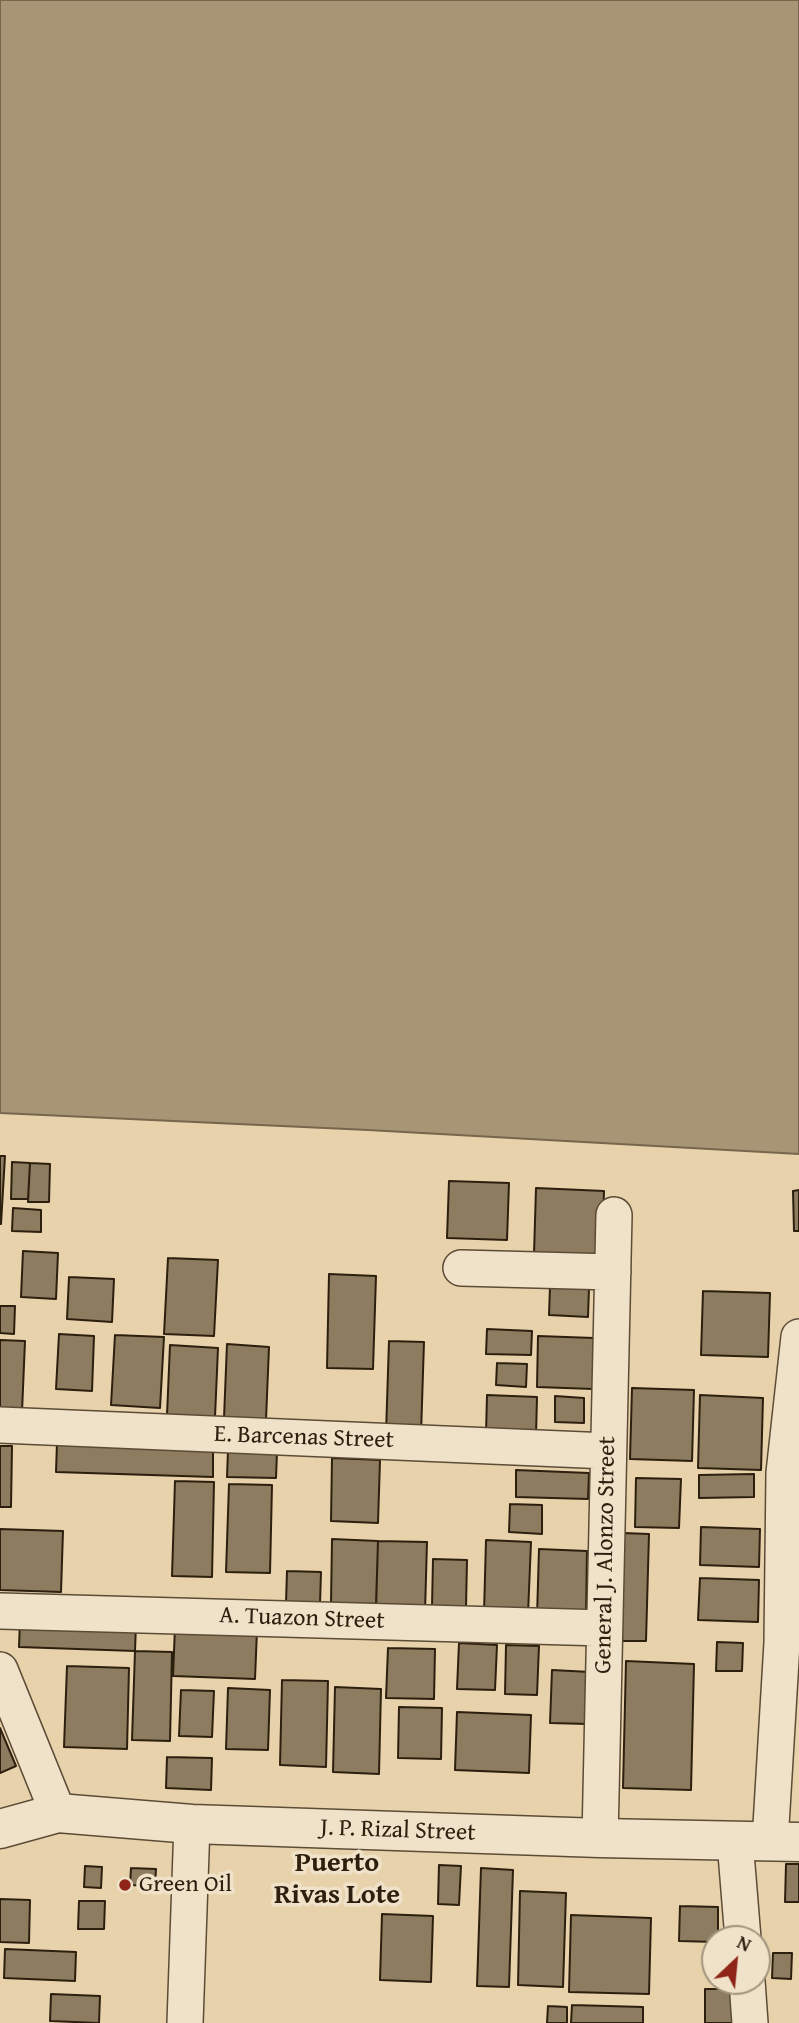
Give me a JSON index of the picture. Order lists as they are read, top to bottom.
{
  "streets": {
    "street": [
      "E. Barcenas Street",
      "General J. Alonzo Street",
      "A. Tuazon Street",
      "J. P. Rizal Street"
    ]
  },
  "crossings": [
    ["E. Barcenas Street", "General J. Alonzo Street"],
    ["General J. Alonzo Street", "A. Tuazon Street"],
    ["General J. Alonzo Street", "J. P. Rizal Street"]
  ],
  "districts": ["Puerto Rivas Lote"],
  "places": ["Green Oil"],
  "north": "top right"
}
